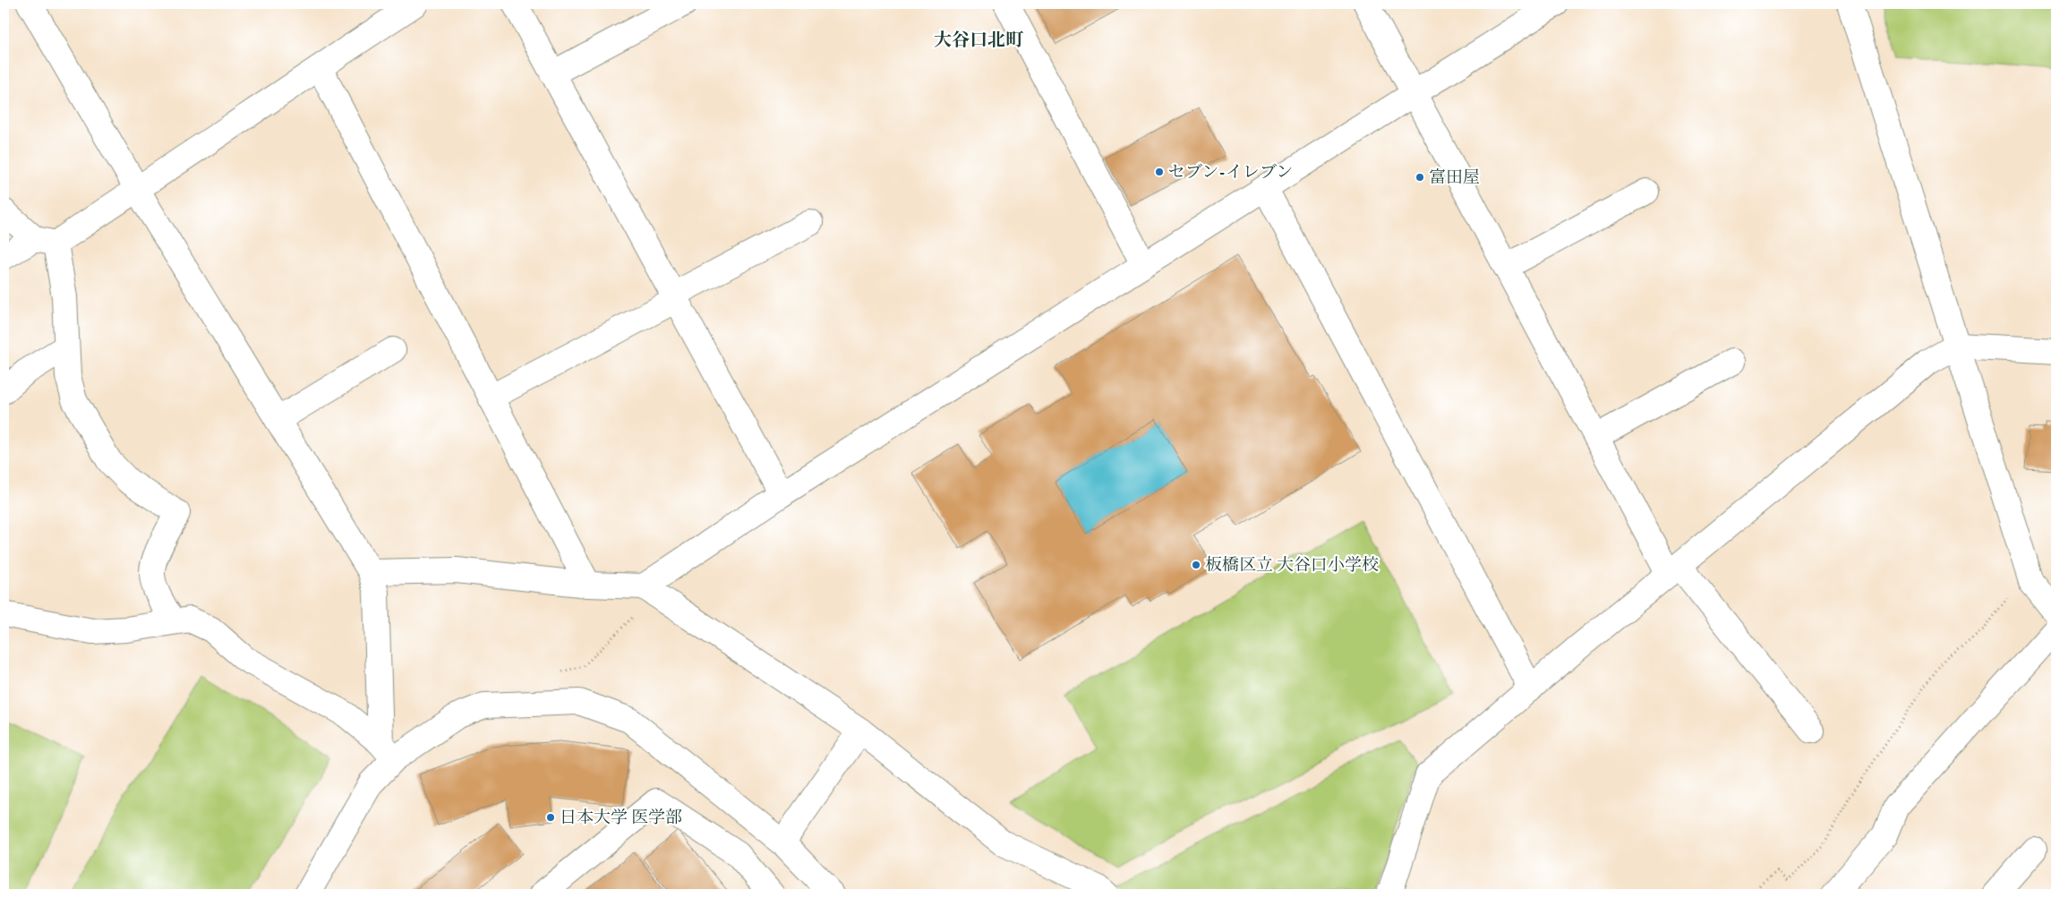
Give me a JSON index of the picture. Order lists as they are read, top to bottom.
{
  "districts": ["大谷口北町"],
  "places": [
    "セブン-イレブン",
    "富田屋",
    "板橋区立 大谷口小学校",
    "日本大学 医学部"
  ]
}
